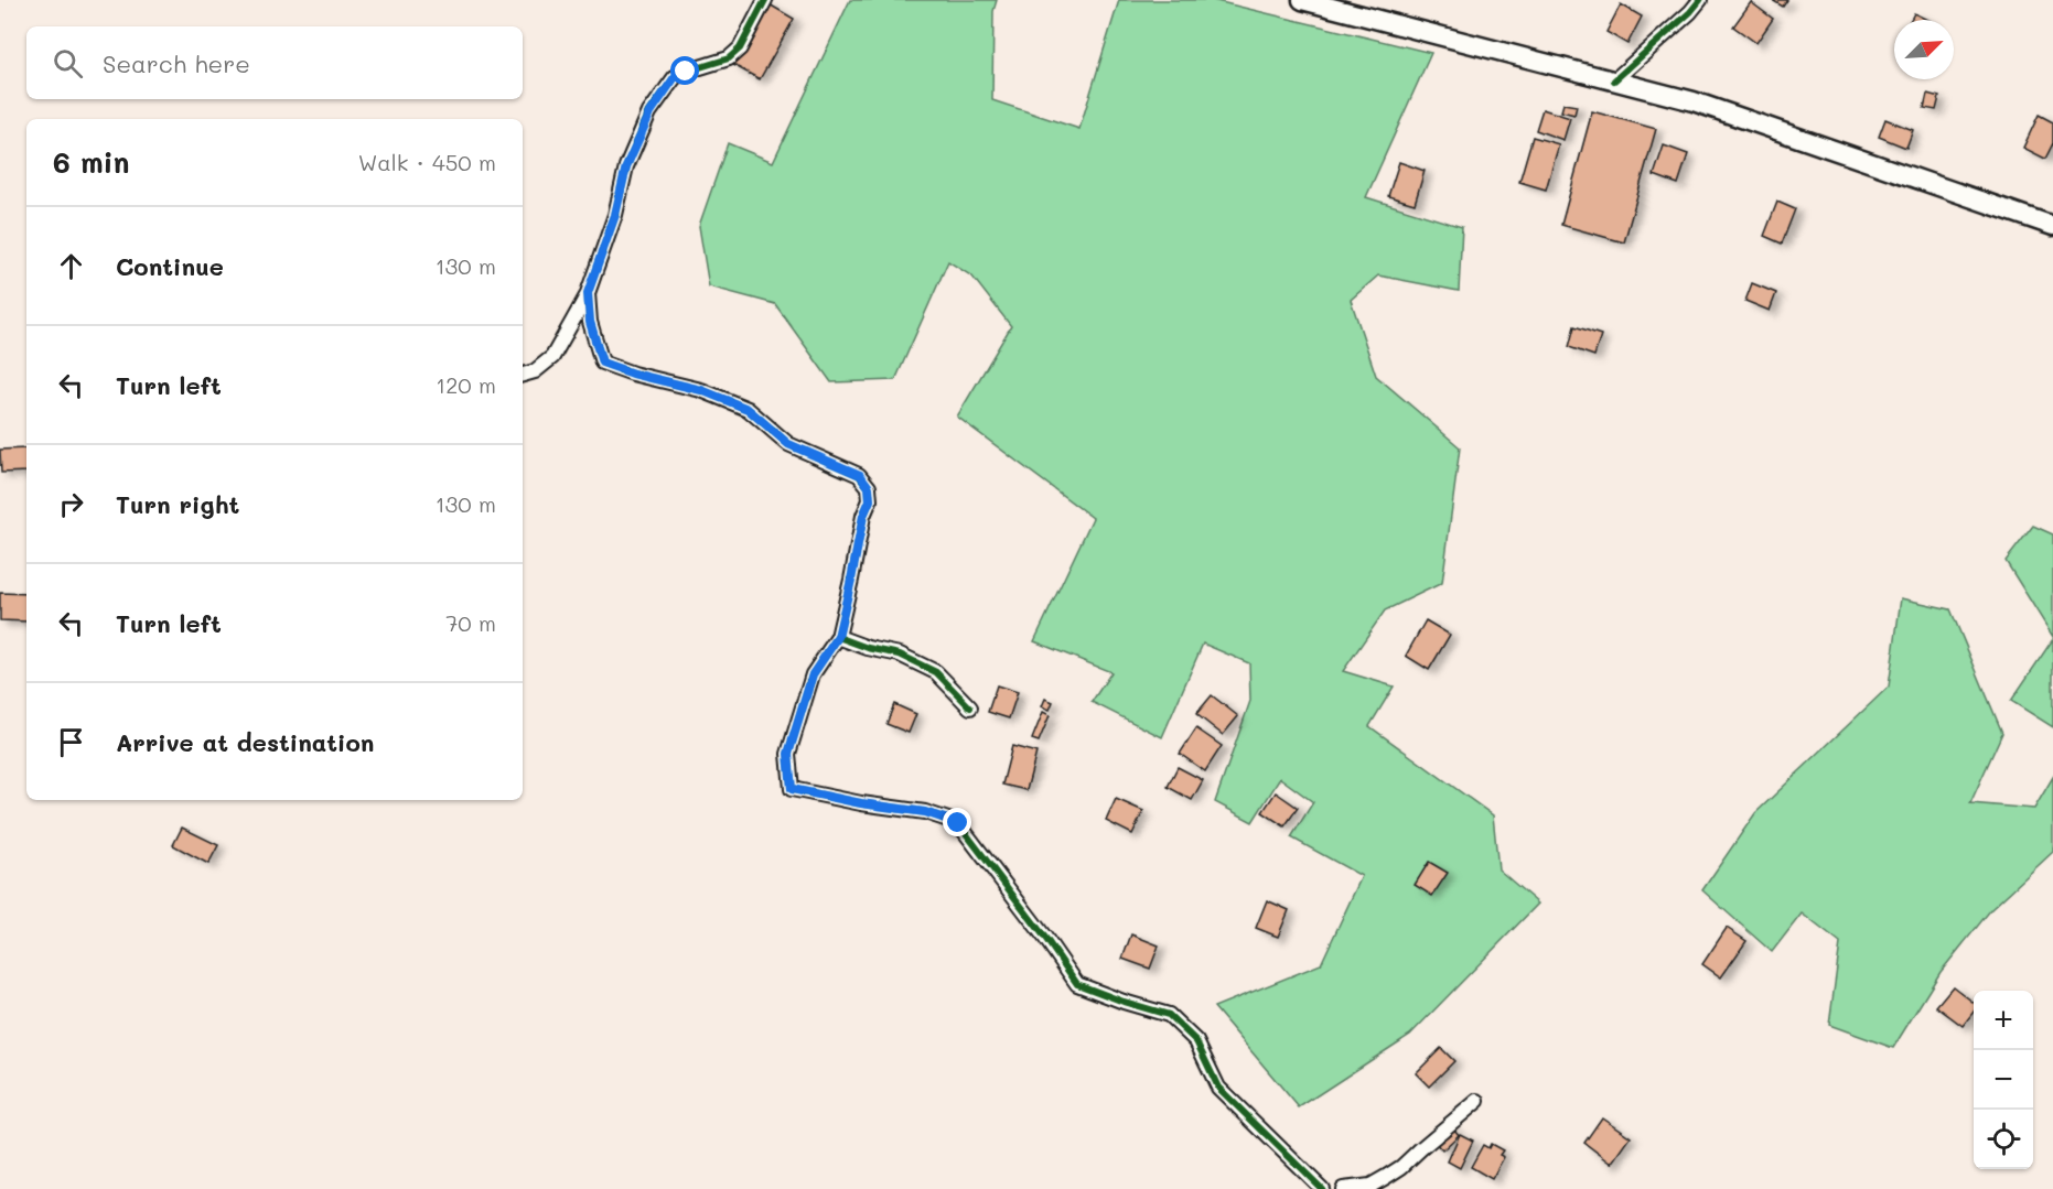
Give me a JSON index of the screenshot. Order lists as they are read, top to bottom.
{
  "north": "top right",
  "page": {
    "search": "Search here",
    "heading": ["6 min", "Walk · 450 m"],
    "list": [
      ["Continue", "130 m"],
      ["Turn left", "120 m"],
      ["Turn right", "130 m"],
      ["Turn left", "70 m"],
      "Arrive at destination"
    ],
    "map_buttons": ["+", "−"]
  }
}
